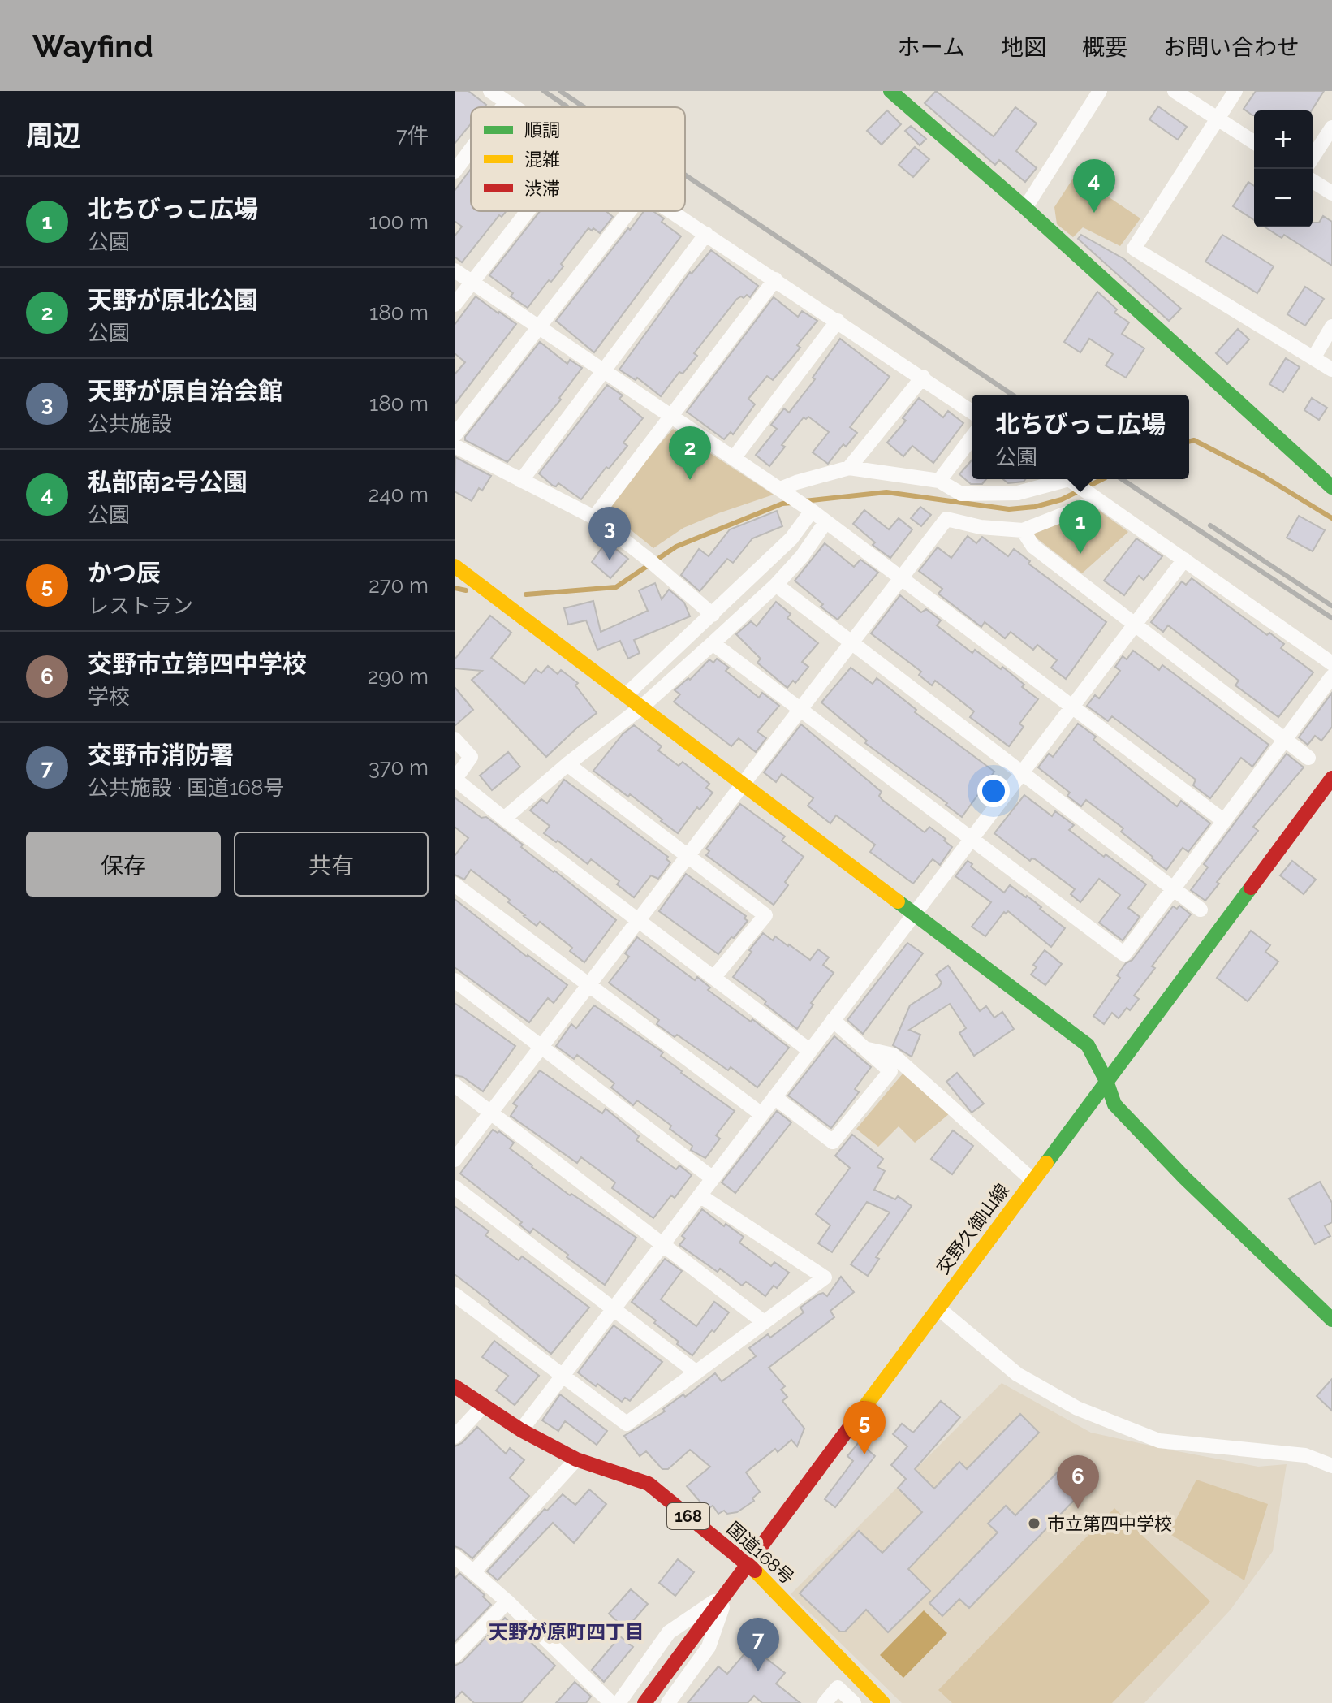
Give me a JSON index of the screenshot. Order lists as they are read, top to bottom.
{
  "streets": {
    "main road": ["交野久御山線", "168", "国道168号"]
  },
  "crossings": [
    ["交野久御山線", "国道168号"]
  ],
  "districts": ["天野が原町四丁目"],
  "places": ["市立第四中学校"],
  "legend": ["順調", "混雑", "渋滞"],
  "page": {
    "header": "Wayfind",
    "nav": [
      "ホーム",
      "地図",
      "概要",
      "お問い合わせ"
    ],
    "heading": ["周辺", "7件"],
    "map_buttons": ["+", "−"],
    "pins": [
      "4",
      "2",
      "1",
      "3",
      "5",
      "6",
      "7"
    ],
    "list": [
      {
        "mark": "1",
        "name": "北ちびっこ広場",
        "note": "公園",
        "value": "100 m"
      },
      {
        "mark": "2",
        "name": "天野が原北公園",
        "note": "公園",
        "value": "180 m"
      },
      {
        "mark": "3",
        "name": "天野が原自治会館",
        "note": "公共施設",
        "value": "180 m"
      },
      {
        "mark": "4",
        "name": "私部南2号公園",
        "note": "公園",
        "value": "240 m"
      },
      {
        "mark": "5",
        "name": "かつ辰",
        "note": "レストラン",
        "value": "270 m"
      },
      {
        "mark": "6",
        "name": "交野市立第四中学校",
        "note": "学校",
        "value": "290 m"
      },
      {
        "mark": "7",
        "name": "交野市消防署",
        "note": "公共施設 · 国道168号",
        "value": "370 m"
      }
    ],
    "popup": ["北ちびっこ広場", "公園"],
    "buttons": ["保存", "共有"]
  }
}
